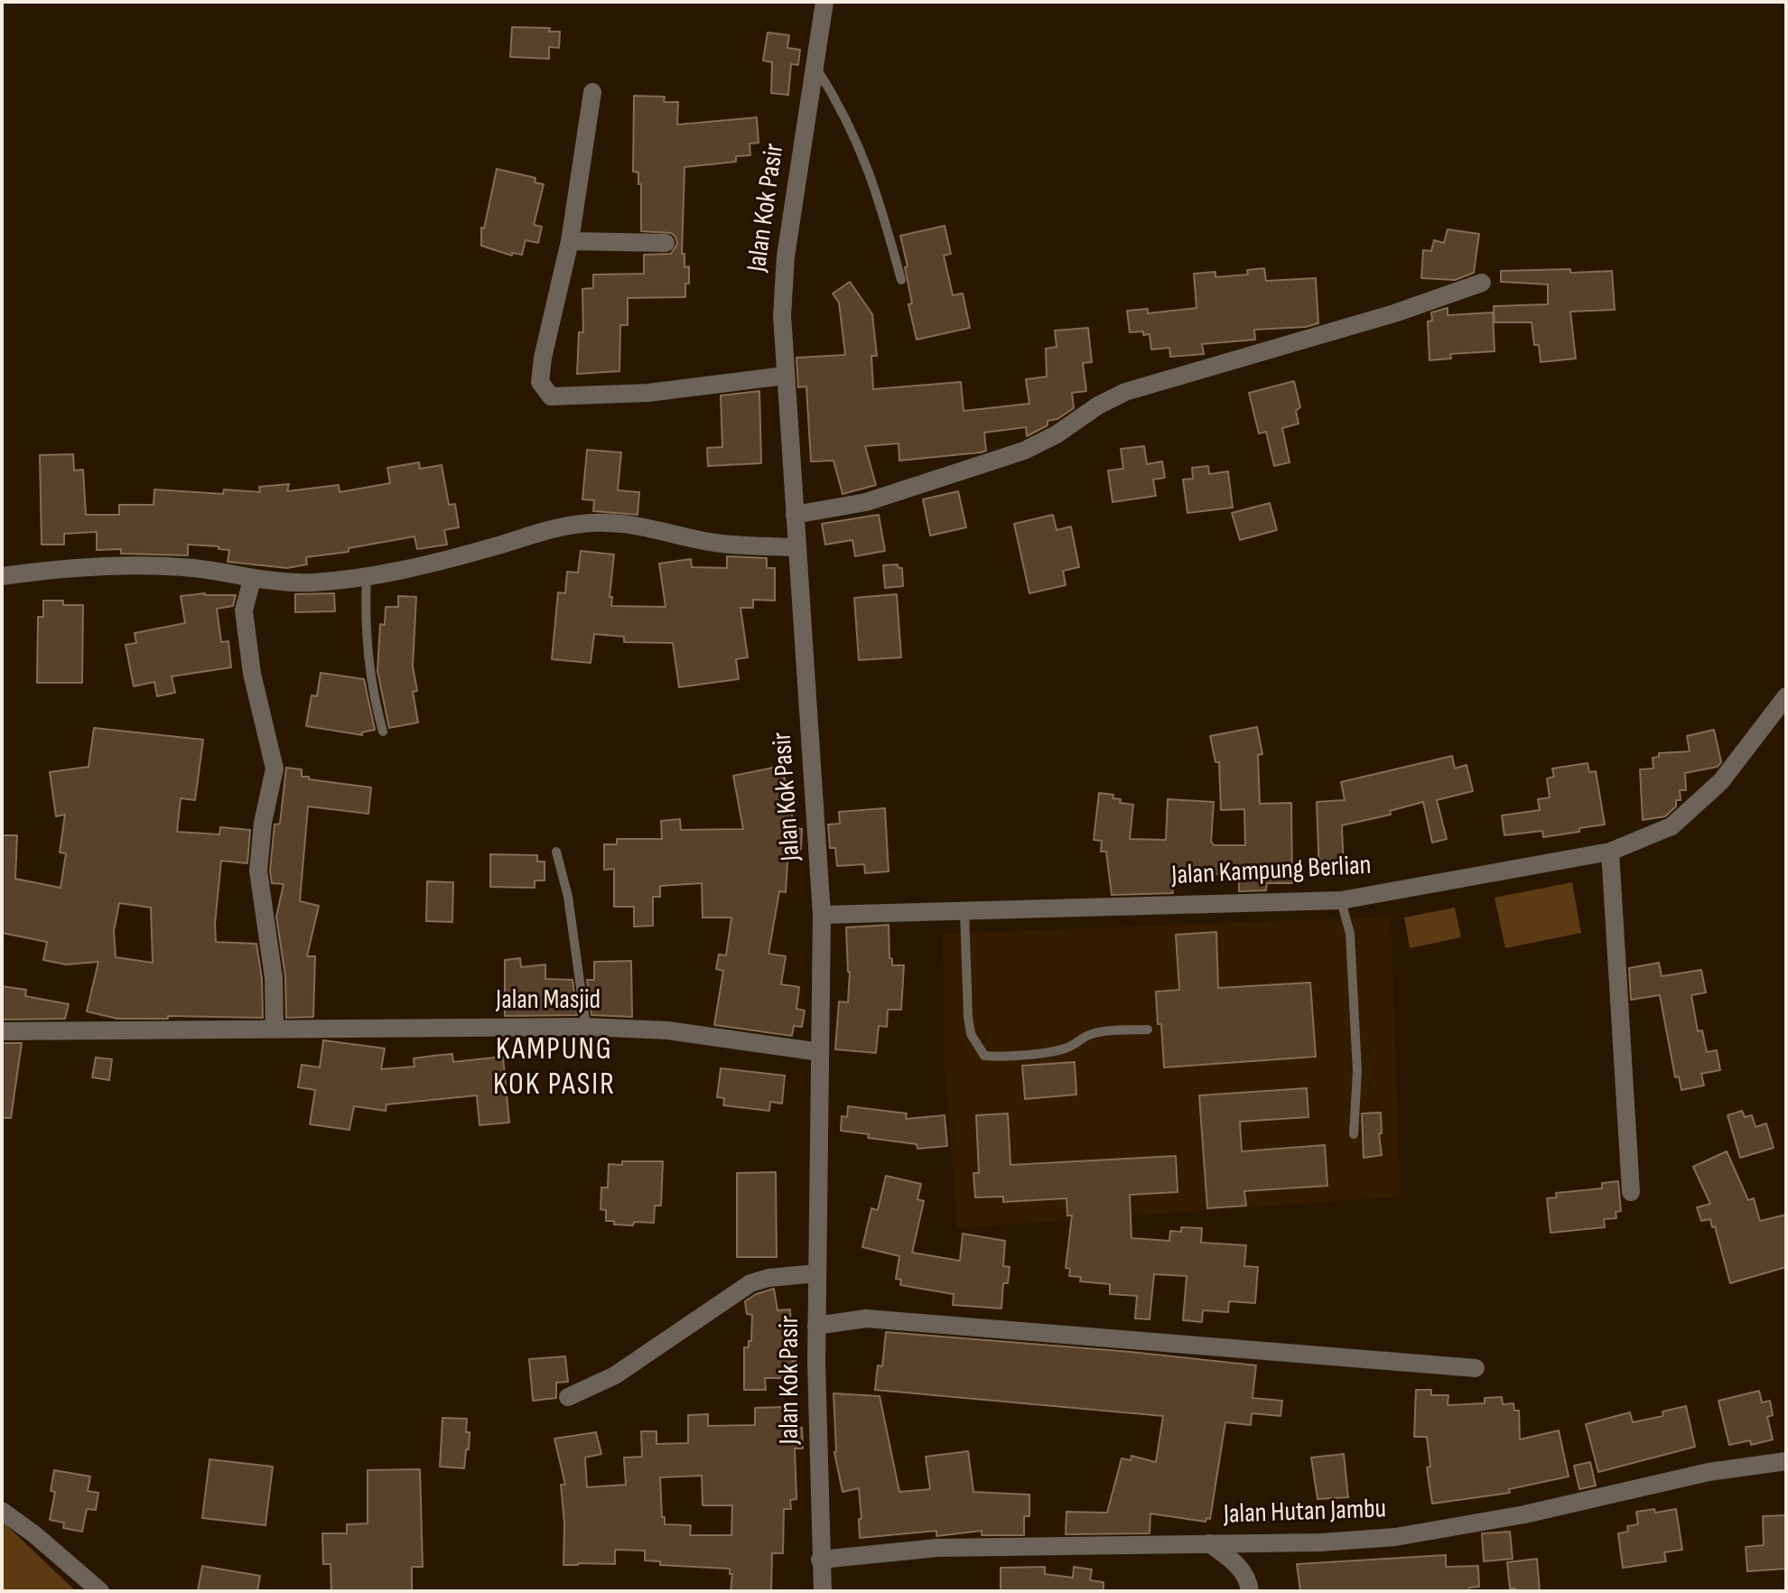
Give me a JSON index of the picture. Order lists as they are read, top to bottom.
{
  "streets": {
    "street": [
      "Jalan Kok Pasir",
      "Jalan Kampung Berlian",
      "Jalan Masjid",
      "Jalan Hutan Jambu"
    ]
  },
  "crossings": [
    ["Jalan Kok Pasir", "Jalan Kampung Berlian"],
    ["Jalan Kok Pasir", "Jalan Masjid"],
    ["Jalan Kok Pasir", "Jalan Hutan Jambu"]
  ],
  "districts": ["KAMPUNG KOK PASIR"]
}
